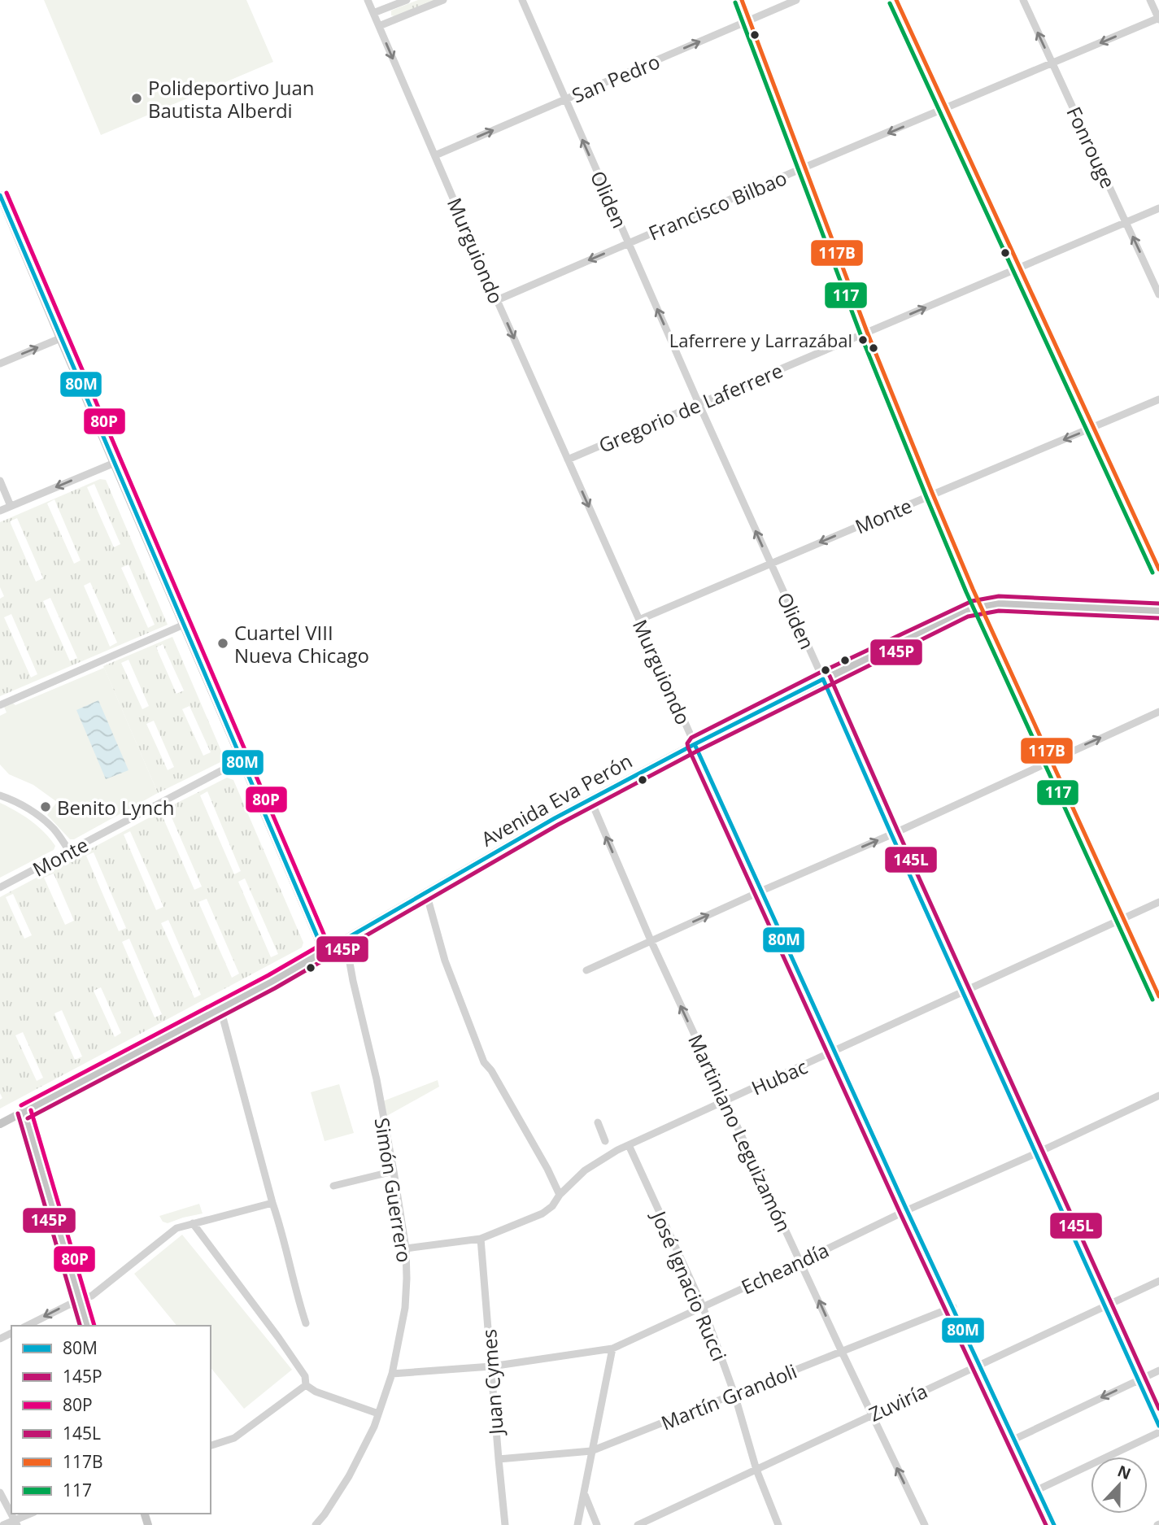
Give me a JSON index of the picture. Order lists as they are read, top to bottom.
{
  "streets": {
    "main road": ["Avenida Eva Perón"],
    "street": [
      "San Pedro",
      "Fonrouge",
      "Oliden",
      "Francisco Bilbao",
      "Murguiondo",
      "Gregorio de Laferrere",
      "Monte",
      "Hubac",
      "Martiniano Leguizamón",
      "Simón Guerrero",
      "Echeandía",
      "José Ignacio Rucci",
      "Juan Cymes",
      "Martín Grandoli",
      "Zuviría"
    ]
  },
  "crossings": [
    ["San Pedro", "Oliden"],
    ["San Pedro", "Murguiondo"],
    ["Fonrouge", "Francisco Bilbao"],
    ["Fonrouge", "Gregorio de Laferrere"],
    ["Oliden", "Francisco Bilbao"],
    ["Oliden", "Gregorio de Laferrere"],
    ["Oliden", "Monte"],
    ["Oliden", "Avenida Eva Perón"],
    ["Oliden", "Hubac"],
    ["Oliden", "Echeandía"],
    ["Oliden", "Zuviría"],
    ["Francisco Bilbao", "Murguiondo"],
    ["Murguiondo", "Gregorio de Laferrere"],
    ["Murguiondo", "Monte"],
    ["Murguiondo", "Avenida Eva Perón"],
    ["Murguiondo", "Hubac"],
    ["Murguiondo", "Echeandía"],
    ["Murguiondo", "Martín Grandoli"],
    ["Murguiondo", "Zuviría"],
    ["Avenida Eva Perón", "Martiniano Leguizamón"],
    ["Avenida Eva Perón", "Simón Guerrero"],
    ["Hubac", "Martiniano Leguizamón"],
    ["Hubac", "Simón Guerrero"],
    ["Hubac", "José Ignacio Rucci"],
    ["Hubac", "Juan Cymes"],
    ["Martiniano Leguizamón", "Echeandía"],
    ["Martiniano Leguizamón", "Martín Grandoli"],
    ["Martiniano Leguizamón", "Zuviría"],
    ["Simón Guerrero", "Echeandía"],
    ["Echeandía", "José Ignacio Rucci"],
    ["Echeandía", "Juan Cymes"],
    ["José Ignacio Rucci", "Martín Grandoli"],
    ["José Ignacio Rucci", "Zuviría"],
    ["Juan Cymes", "Martín Grandoli"]
  ],
  "one_way": [
    "San Pedro",
    "Fonrouge",
    "Francisco Bilbao",
    "Monte",
    "Martiniano Leguizamón"
  ],
  "places": [
    "Polideportivo Juan Bautista Alberdi",
    "Laferrere y Larrazábal",
    "Cuartel VIII Nueva Chicago",
    "Benito Lynch"
  ],
  "lines": [
    "transit line 117B",
    "transit line 117",
    "transit line 80P",
    "transit line 80M",
    "transit line 145L",
    "transit line 145P"
  ],
  "legend": [
    "80M",
    "145P",
    "80P",
    "145L",
    "117B",
    "117"
  ],
  "north": "top"
}
